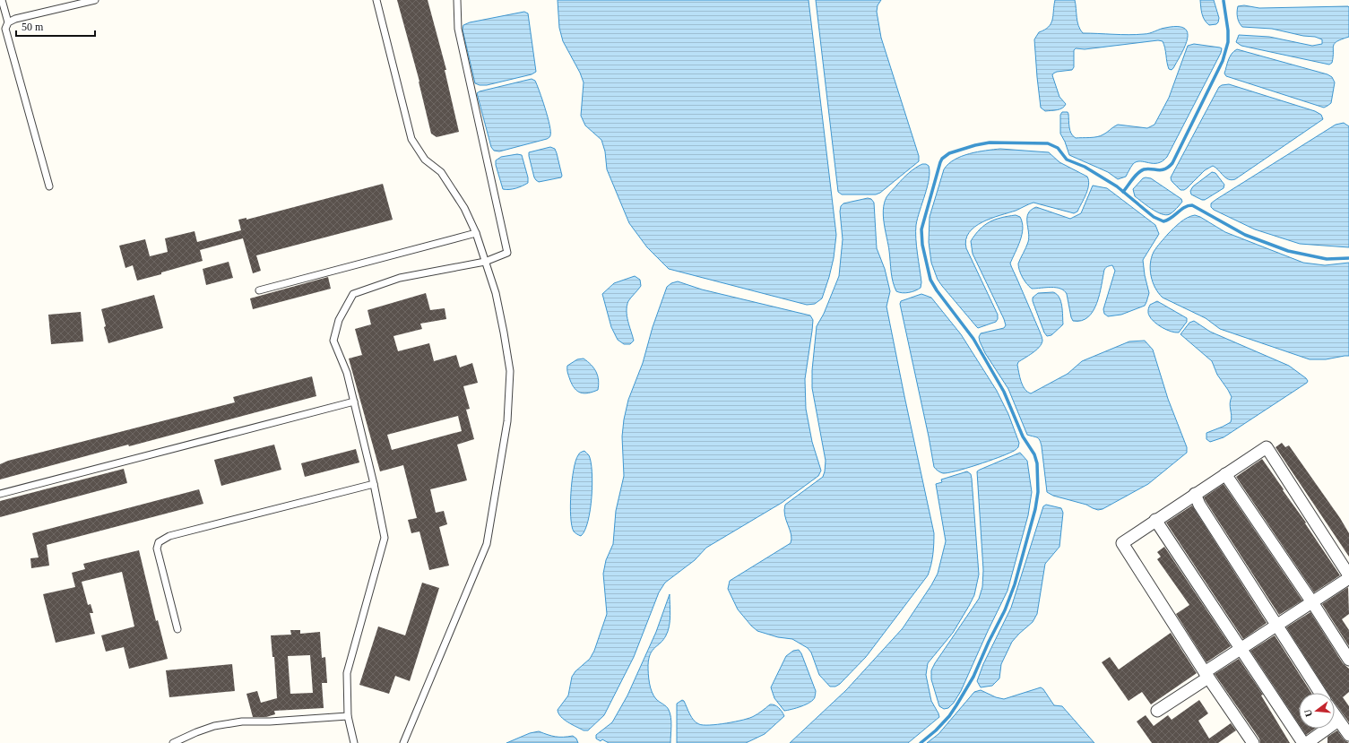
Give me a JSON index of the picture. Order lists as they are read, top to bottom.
{
  "scale_bar": "50 m",
  "north": "left"
}
